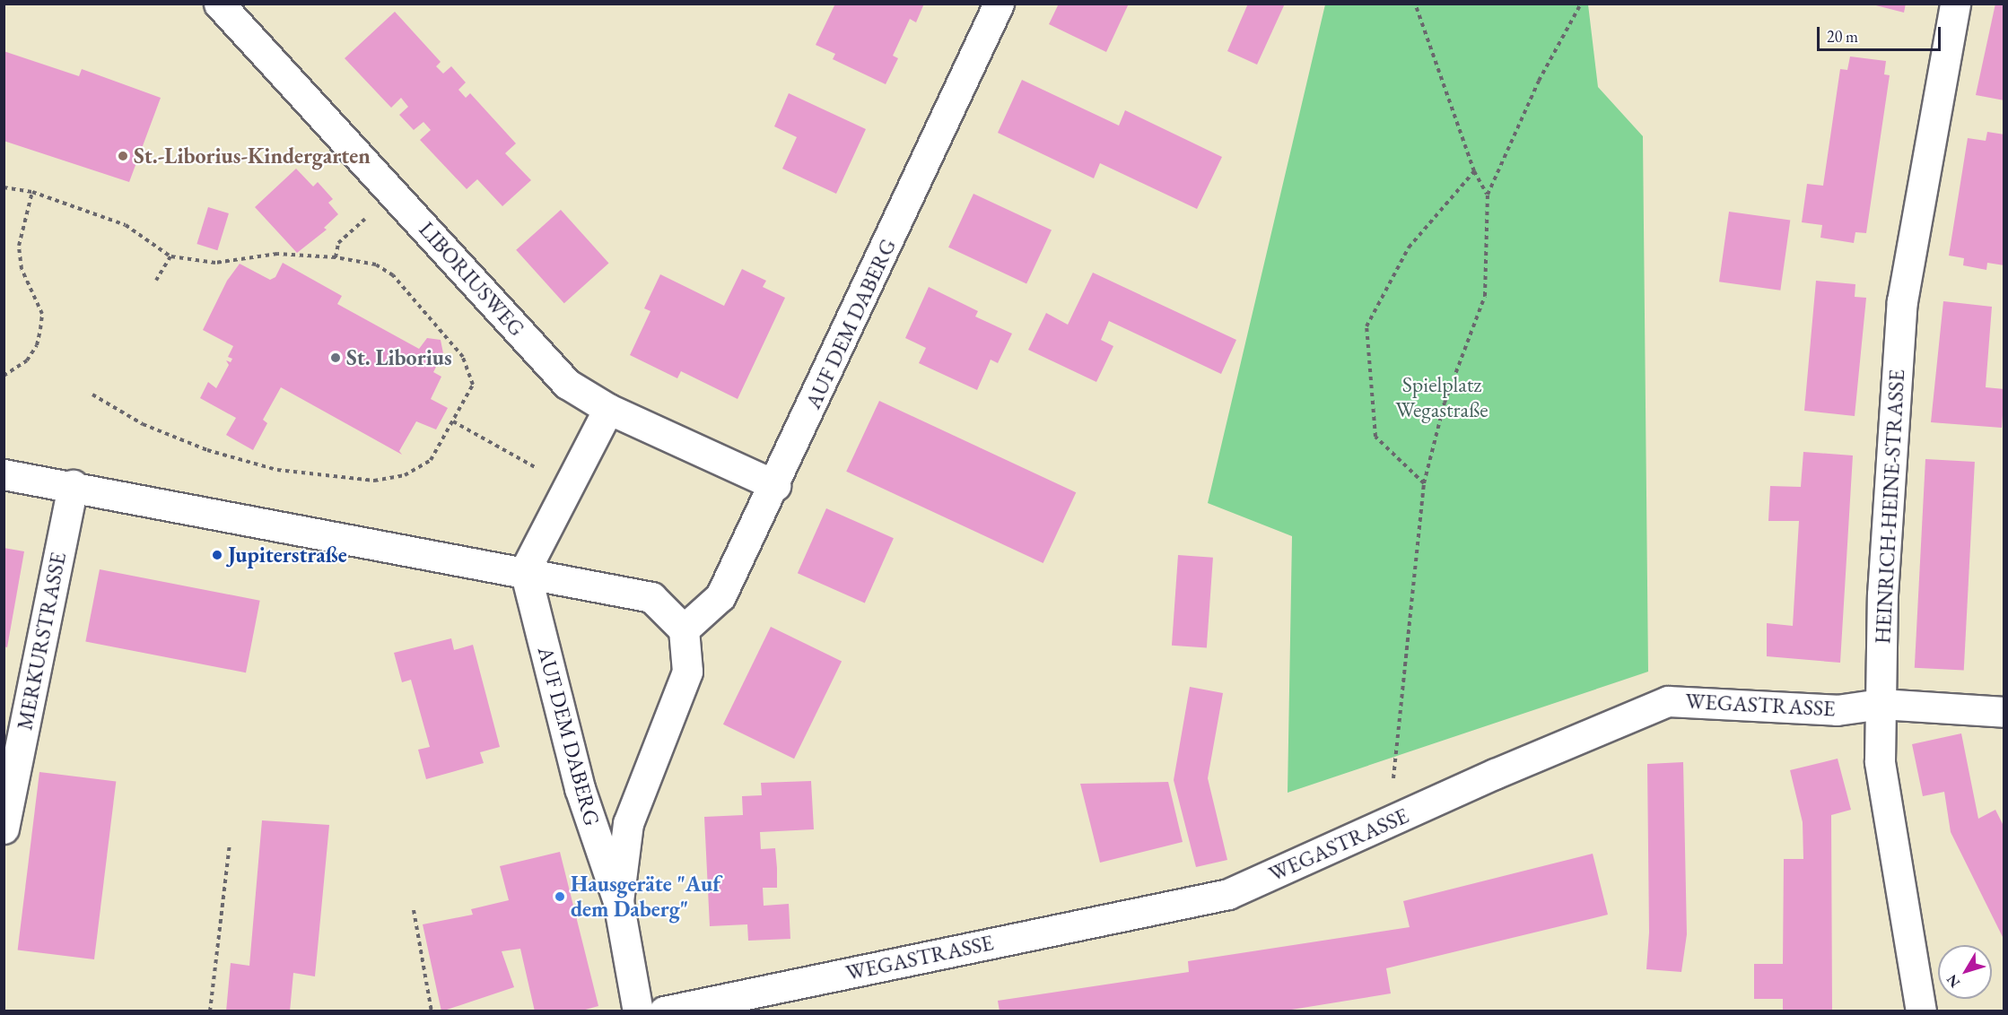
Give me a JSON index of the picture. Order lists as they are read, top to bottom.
{
  "streets": {
    "street": [
      "LIBORIUSWEG",
      "AUF DEM DABERG",
      "HEINRICH-HEINE-STRASSE",
      "MERKURSTRASSE",
      "WEGASTRASSE"
    ]
  },
  "crossings": [
    ["LIBORIUSWEG", "AUF DEM DABERG"],
    ["HEINRICH-HEINE-STRASSE", "WEGASTRASSE"]
  ],
  "parks": ["Spielplatz Wegastraße"],
  "places": [
    "St.-Liborius-Kindergarten",
    "St. Liborius",
    "Jupiterstraße",
    "Hausgeräte \"Auf dem Daberg\""
  ],
  "scale_bar": "20 m",
  "north": "bottom left"
}
